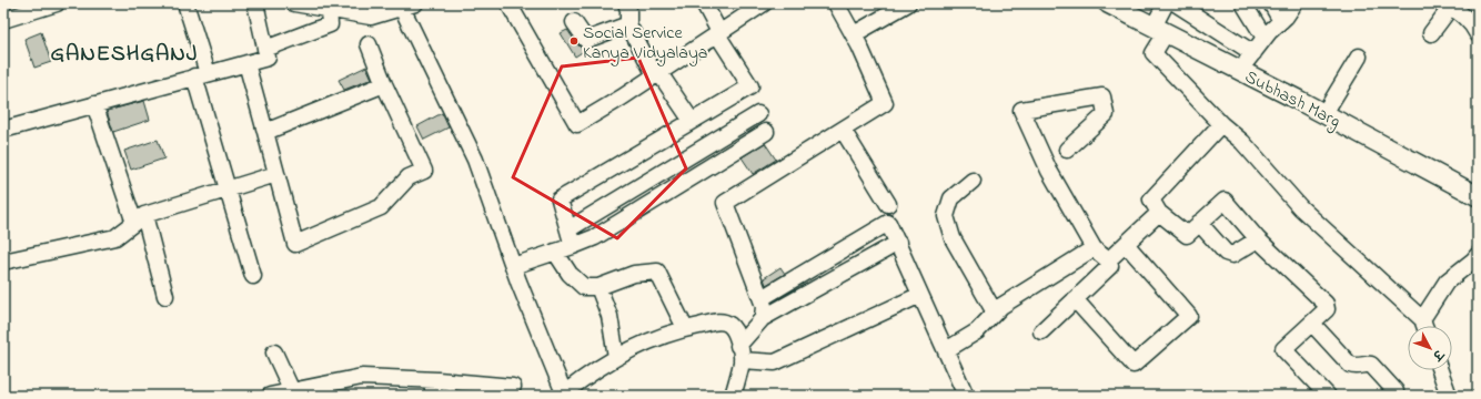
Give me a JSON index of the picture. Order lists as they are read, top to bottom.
{
  "streets": {
    "main road": ["Subhash Marg"]
  },
  "districts": ["GANESHGANJ"],
  "places": ["Social Service Kanya Vidyalaya"],
  "north": "bottom right"
}
